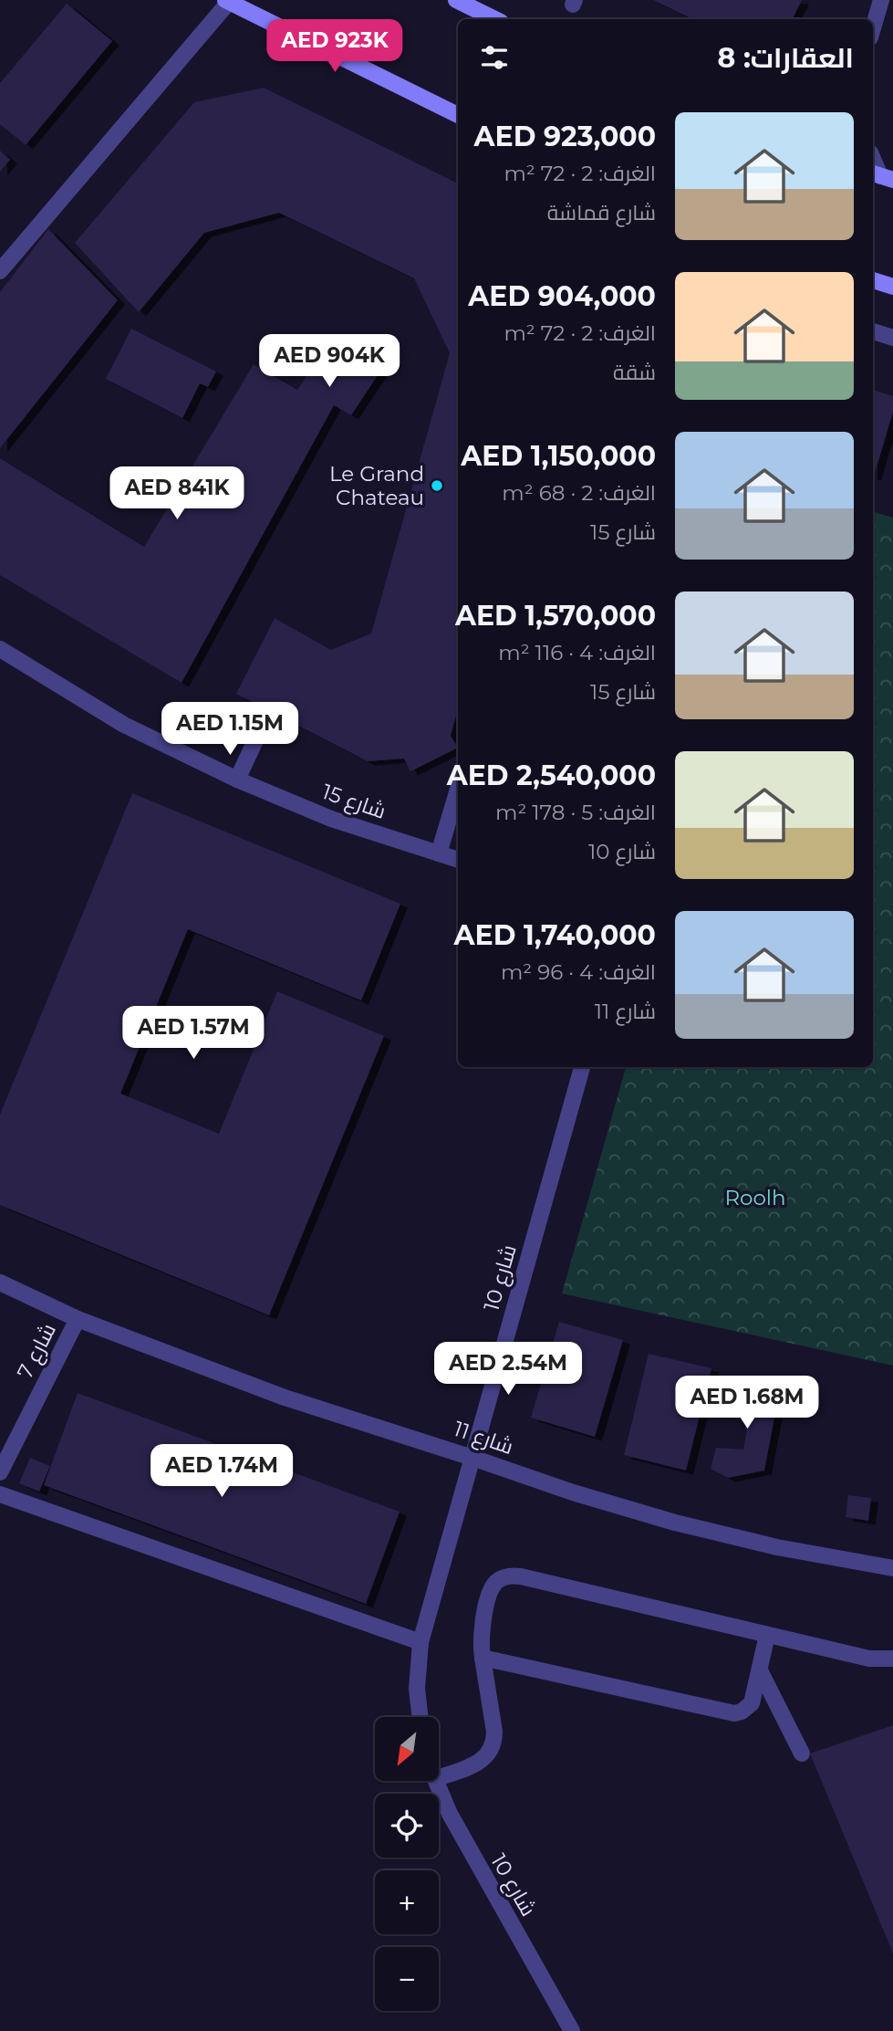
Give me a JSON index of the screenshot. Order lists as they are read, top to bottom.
{
  "streets": {
    "street": [
      "شارع 15",
      "شارع 10",
      "شارع 7",
      "شارع 11"
    ]
  },
  "crossings": [
    ["شارع 10", "شارع 11"],
    ["شارع 7", "شارع 11"]
  ],
  "parks": ["Roolh"],
  "places": ["Le Grand Chateau"],
  "north": "bottom left",
  "page": {
    "price": [
      "AED 923K",
      "AED 904K",
      "AED 841K",
      "AED 1.15M",
      "AED 1.57M",
      "AED 2.54M",
      "AED 1.68M",
      "AED 1.74M"
    ],
    "heading": "العقارات: 8",
    "list": [
      {
        "name": "AED 923,000",
        "note": "الغرف: 2 · 72 m² · شارع قماشة"
      },
      {
        "name": "AED 904,000",
        "note": "الغرف: 2 · 72 m² · شقة"
      },
      {
        "name": "AED 1,150,000",
        "note": "الغرف: 2 · 68 m² · شارع 15"
      },
      {
        "name": "AED 1,570,000",
        "note": "الغرف: 4 · 116 m² · شارع 15"
      },
      {
        "name": "AED 2,540,000",
        "note": "الغرف: 5 · 178 m² · شارع 10"
      },
      {
        "name": "AED 1,740,000",
        "note": "الغرف: 4 · 96 m² · شارع 11"
      }
    ],
    "map_buttons": ["+", "−"]
  }
}
